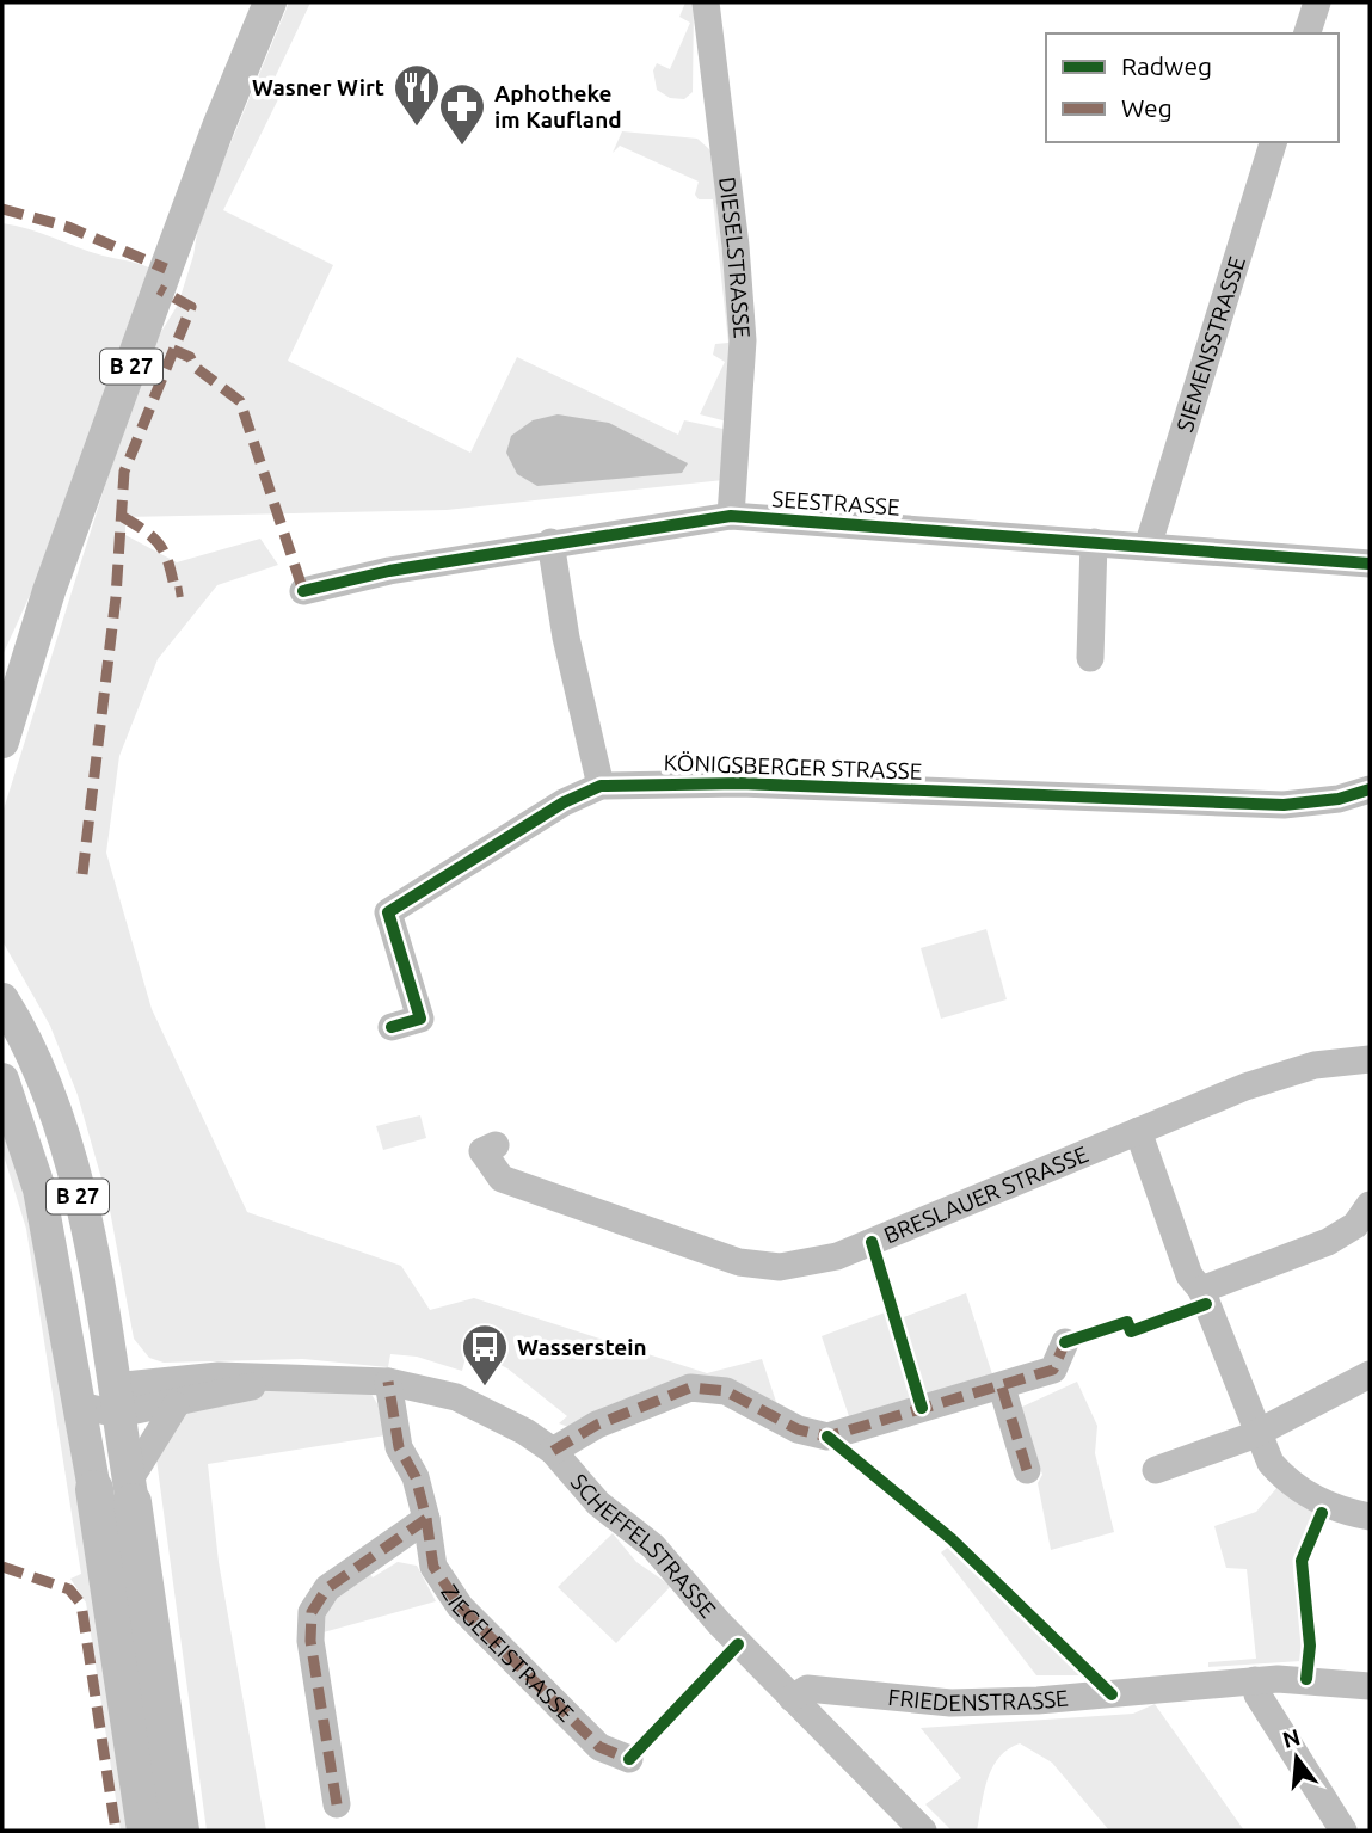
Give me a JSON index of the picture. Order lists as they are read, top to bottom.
{
  "streets": {
    "highway": ["B 27"],
    "street": [
      "DIESELSTRASSE",
      "SIEMENSSTRASSE",
      "SEESTRASSE",
      "KÖNIGSBERGER STRASSE",
      "BRESLAUER STRASSE",
      "SCHEFFELSTRASSE",
      "ZIEGELEISTRASSE",
      "FRIEDENSTRASSE"
    ]
  },
  "crossings": [
    ["DIESELSTRASSE", "SEESTRASSE"],
    ["SIEMENSSTRASSE", "SEESTRASSE"],
    ["B 27", "SCHEFFELSTRASSE"],
    ["SCHEFFELSTRASSE", "ZIEGELEISTRASSE"],
    ["SCHEFFELSTRASSE", "FRIEDENSTRASSE"]
  ],
  "places": {
    "restaurant": ["Wasner Wirt"],
    "pharmacy": ["Aphotheke im Kaufland"],
    "bus stop": ["Wasserstein"]
  },
  "legend": ["Radweg", "Weg"],
  "north": "top"
}
